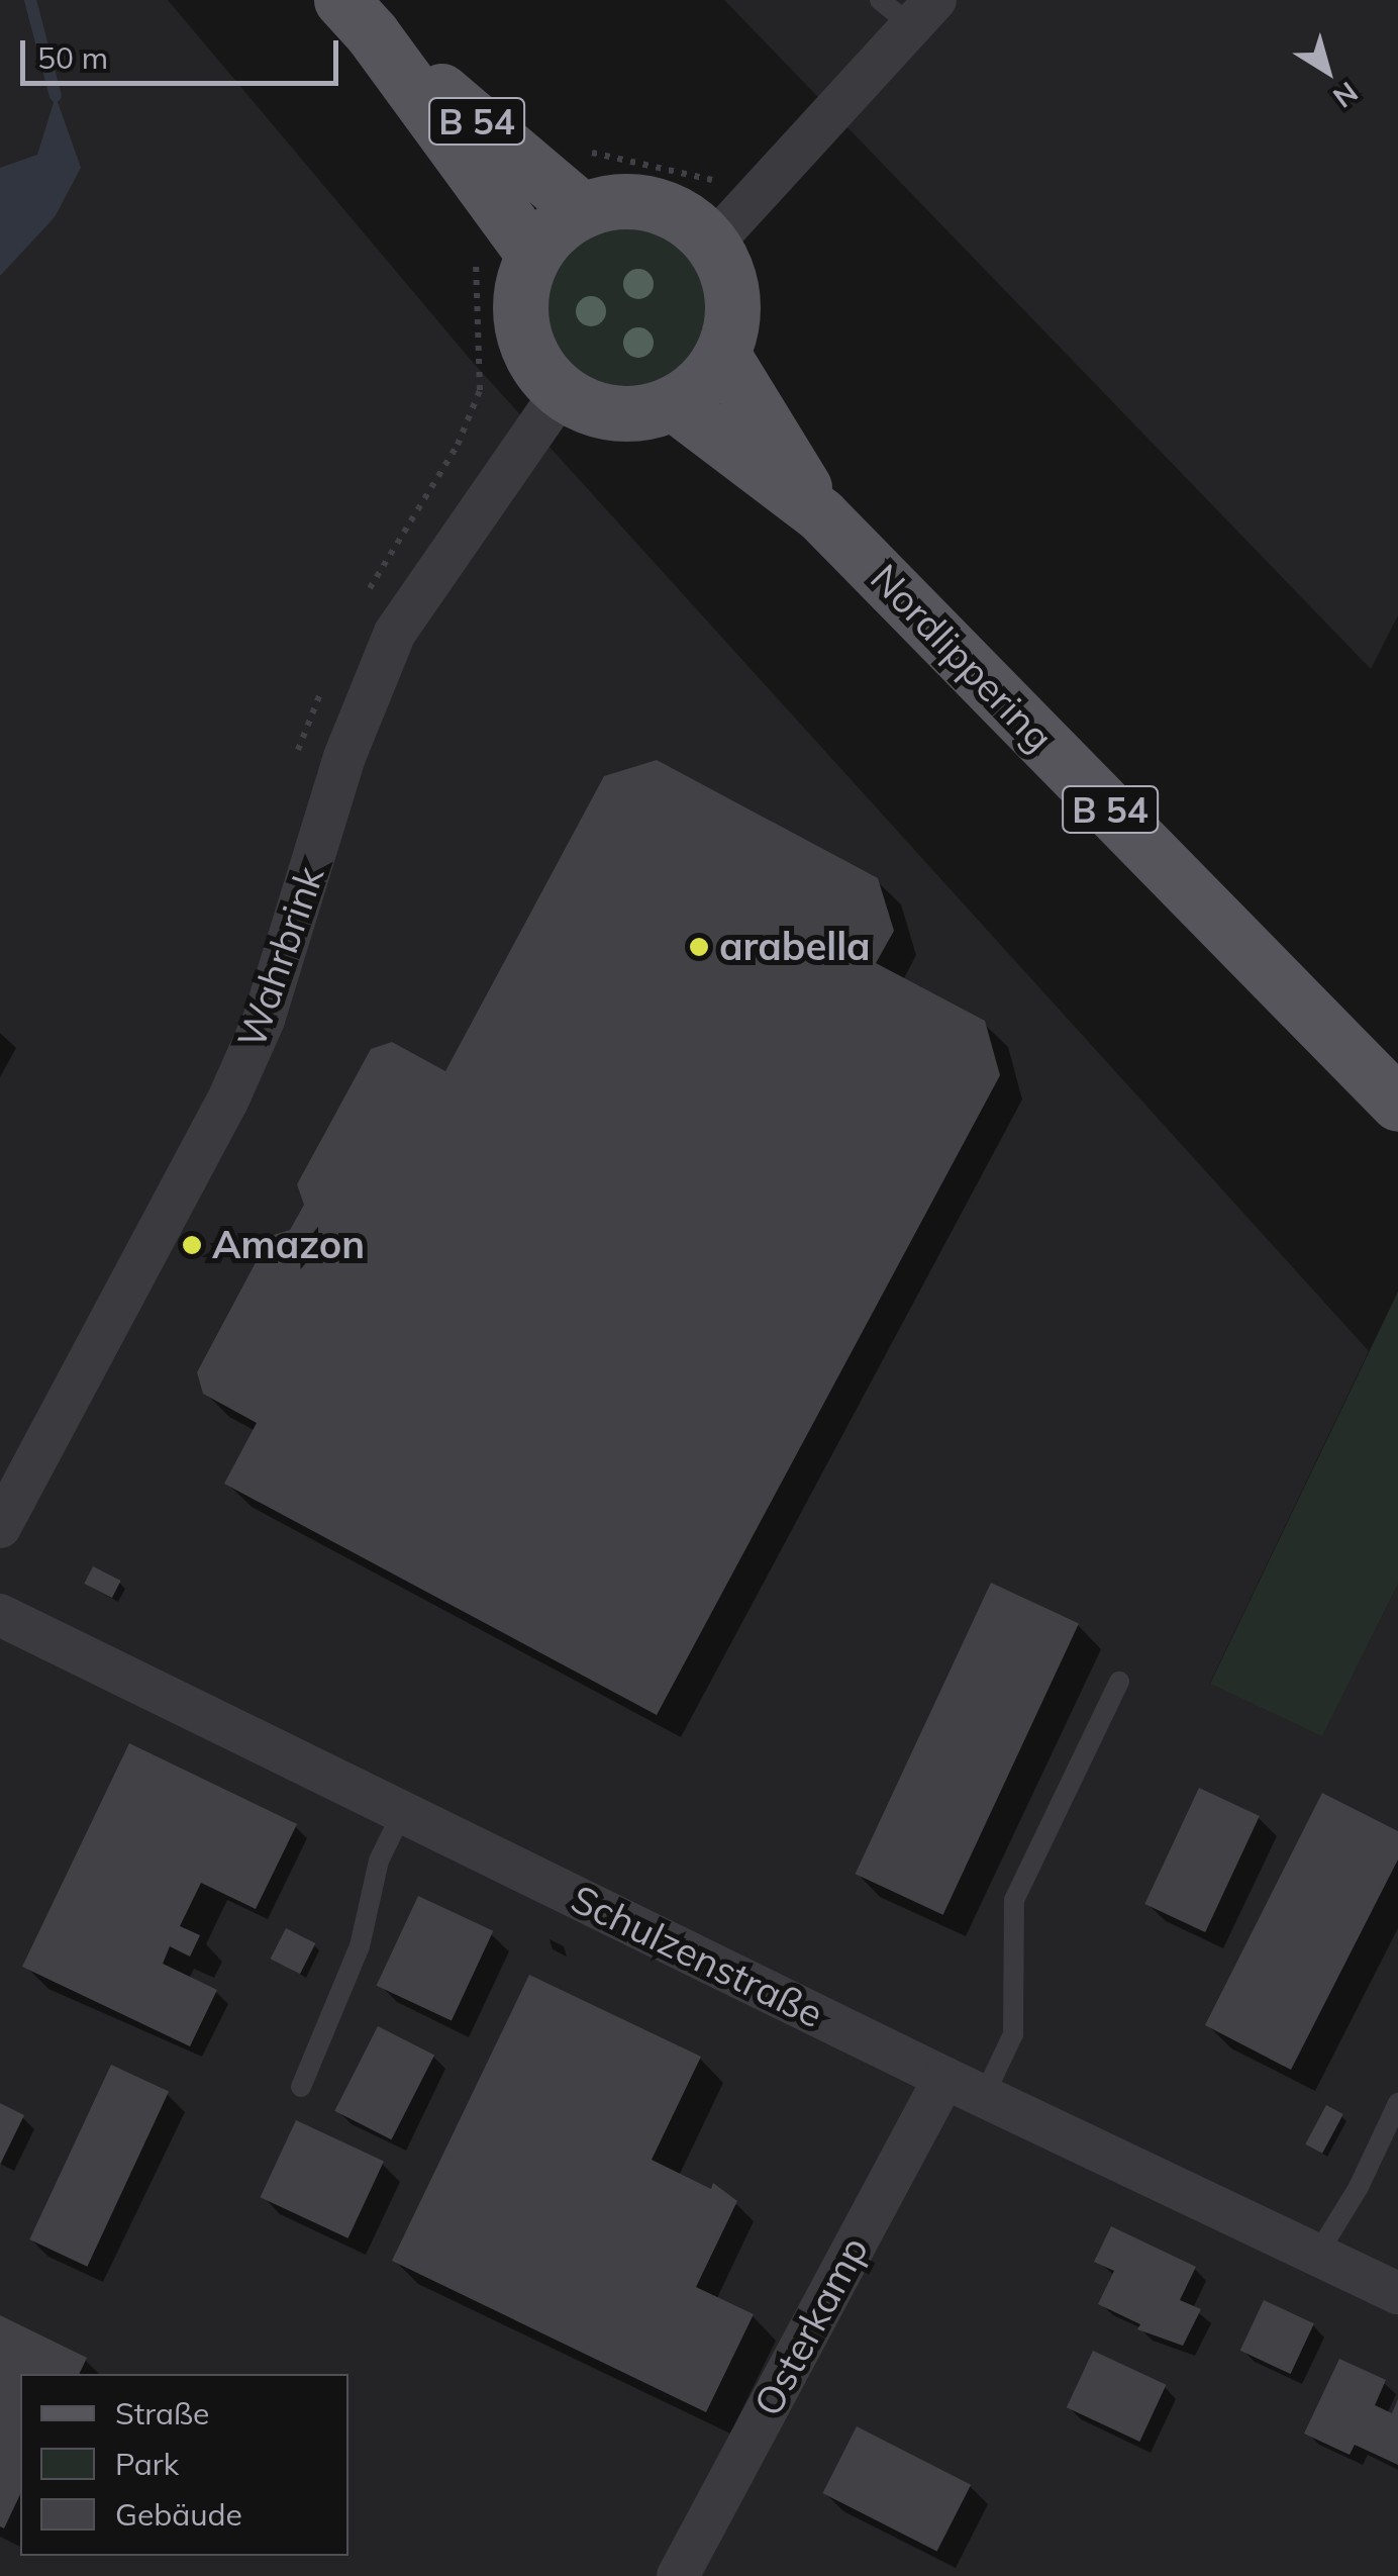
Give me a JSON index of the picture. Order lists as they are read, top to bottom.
{
  "streets": {
    "main road": ["B 54", "Nordlippering"],
    "street": ["Wahrbrink", "Schulzenstraße", "Osterkamp"]
  },
  "crossings": [
    ["B 54", "Nordlippering"],
    ["B 54", "Wahrbrink"],
    ["Nordlippering", "Wahrbrink"],
    ["Schulzenstraße", "Osterkamp"]
  ],
  "places": ["arabella", "Amazon"],
  "legend": ["Straße", "Park", "Gebäude"],
  "scale_bar": "50 m",
  "north": "bottom right"
}
